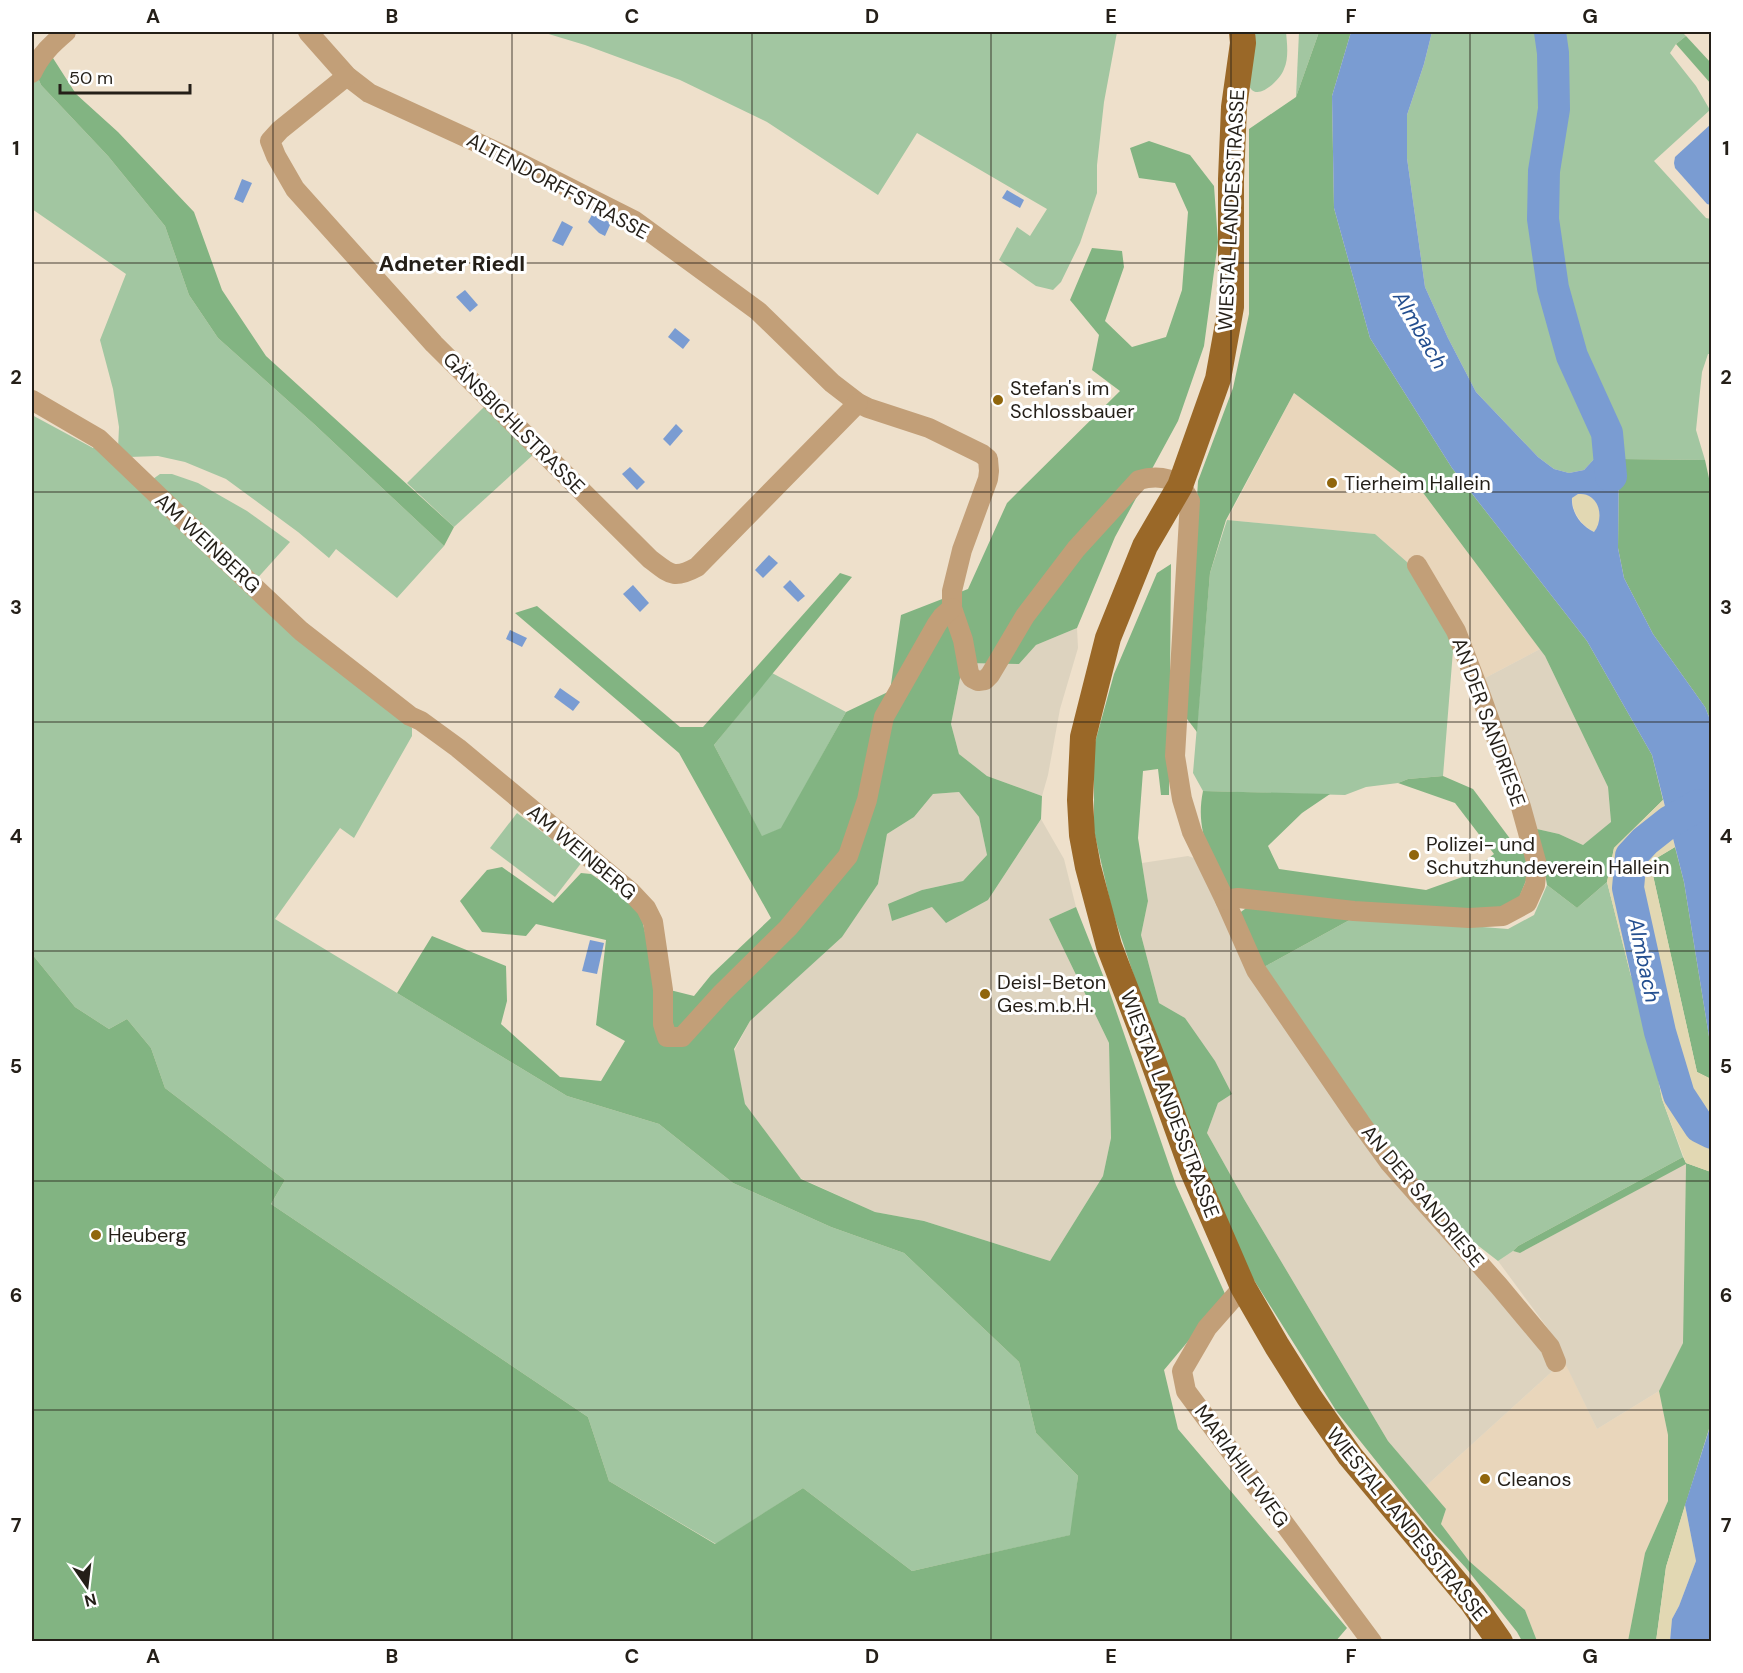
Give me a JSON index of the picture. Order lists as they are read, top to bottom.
{
  "streets": {
    "main road": ["WIESTAL LANDESSTRASSE"],
    "street": [
      "ALTENDORFFSTRASSE",
      "GÄNSBICHLSTRASSE",
      "AM WEINBERG",
      "AN DER SANDRIESE",
      "MARIAHILFWEG"
    ]
  },
  "crossings": [
    ["ALTENDORFFSTRASSE", "GÄNSBICHLSTRASSE"],
    ["ALTENDORFFSTRASSE", "AM WEINBERG"],
    ["WIESTAL LANDESSTRASSE", "AN DER SANDRIESE"],
    ["WIESTAL LANDESSTRASSE", "MARIAHILFWEG"]
  ],
  "districts": ["Adneter Riedl"],
  "water": ["Almbach"],
  "places": [
    "Stefan's im Schlossbauer",
    "Tierheim Hallein",
    "Polizei- und Schutzhundeverein Hallein",
    "Deisl-Beton Ges.m.b.H.",
    "Heuberg",
    "Cleanos"
  ],
  "scale_bar": "50 m",
  "north": "bottom",
  "grid": {
    "columns": [
      "A",
      "B",
      "C",
      "D",
      "E",
      "F",
      "G"
    ],
    "rows": [
      "1",
      "2",
      "3",
      "4",
      "5",
      "6",
      "7"
    ]
  }
}
